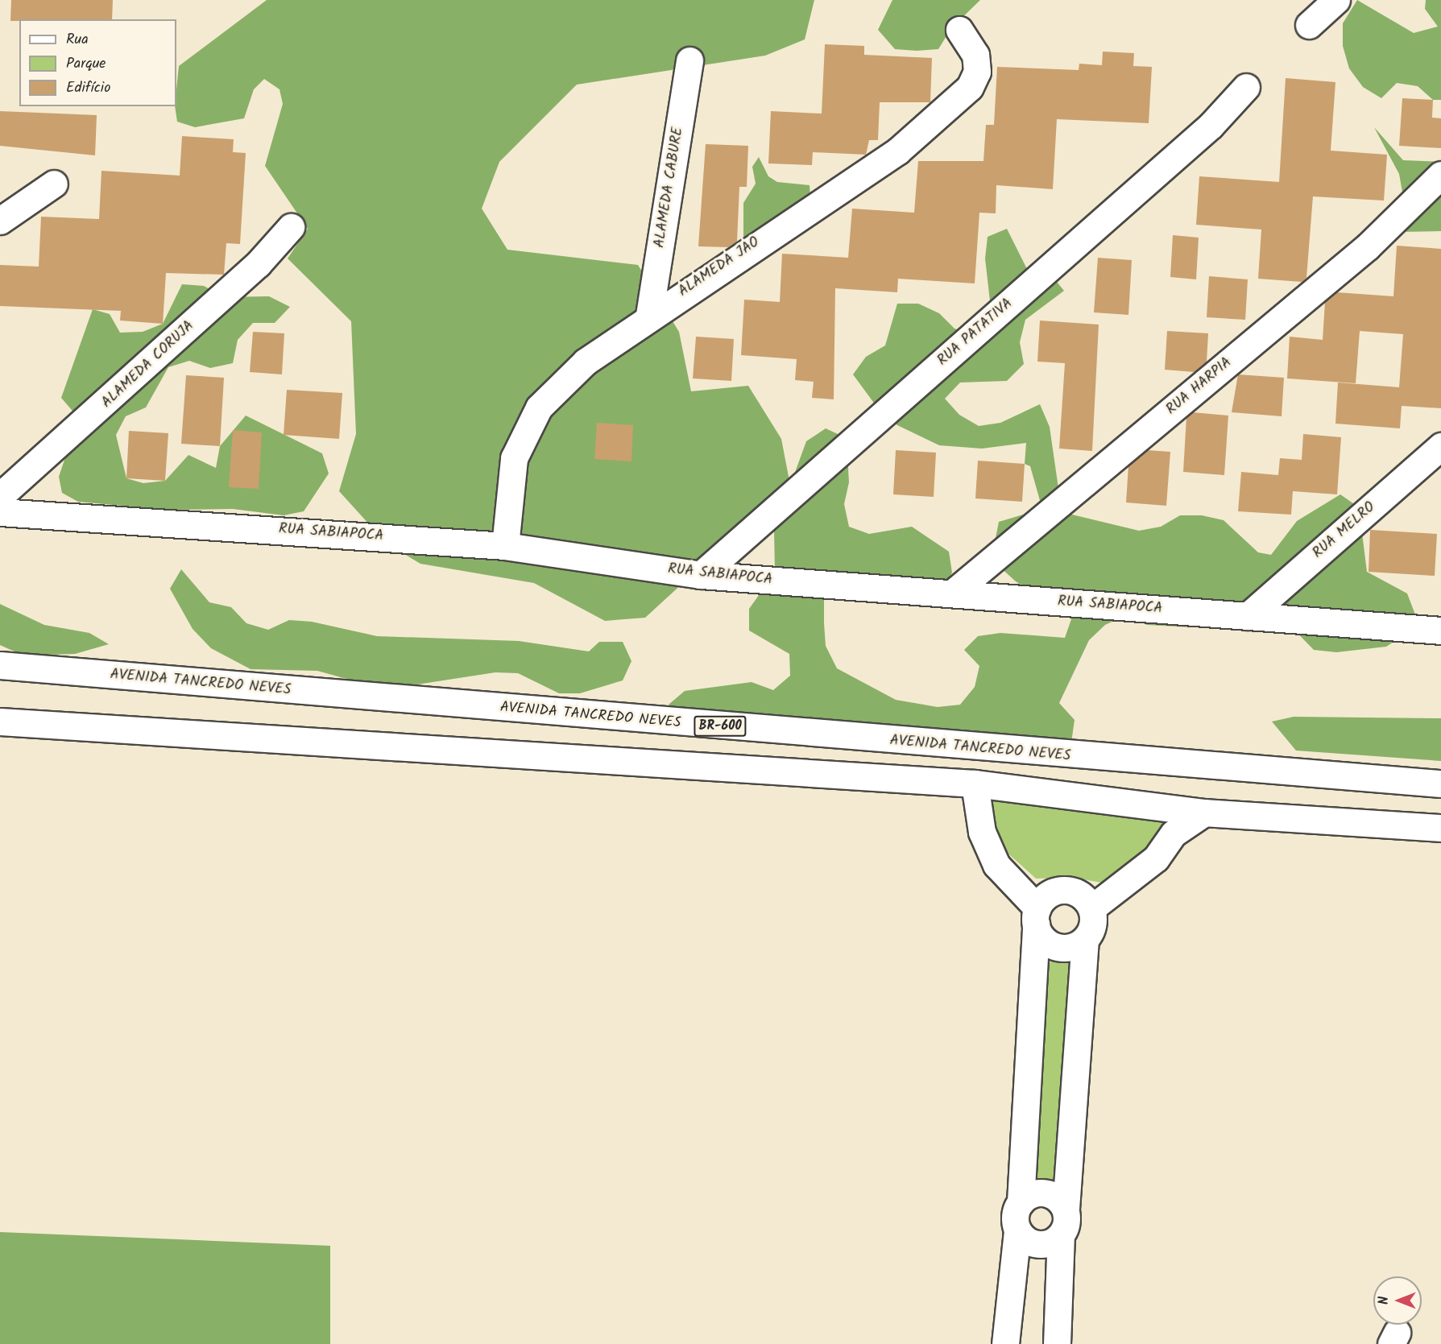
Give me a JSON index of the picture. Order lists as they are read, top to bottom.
{
  "streets": {
    "street": [
      "ALAMEDA CABURE",
      "ALAMEDA JAO",
      "RUA PATATIVA",
      "ALAMEDA CORUJA",
      "RUA HARPIA",
      "RUA MELRO",
      "RUA SABIAPOCA",
      "AVENIDA TANCREDO NEVES",
      "BR-600"
    ]
  },
  "crossings": [
    ["ALAMEDA CABURE", "ALAMEDA JAO"],
    ["ALAMEDA JAO", "RUA SABIAPOCA"],
    ["RUA PATATIVA", "RUA SABIAPOCA"],
    ["RUA HARPIA", "RUA SABIAPOCA"],
    ["RUA MELRO", "RUA SABIAPOCA"]
  ],
  "legend": ["Rua", "Parque", "Edifício"],
  "north": "left"
}
